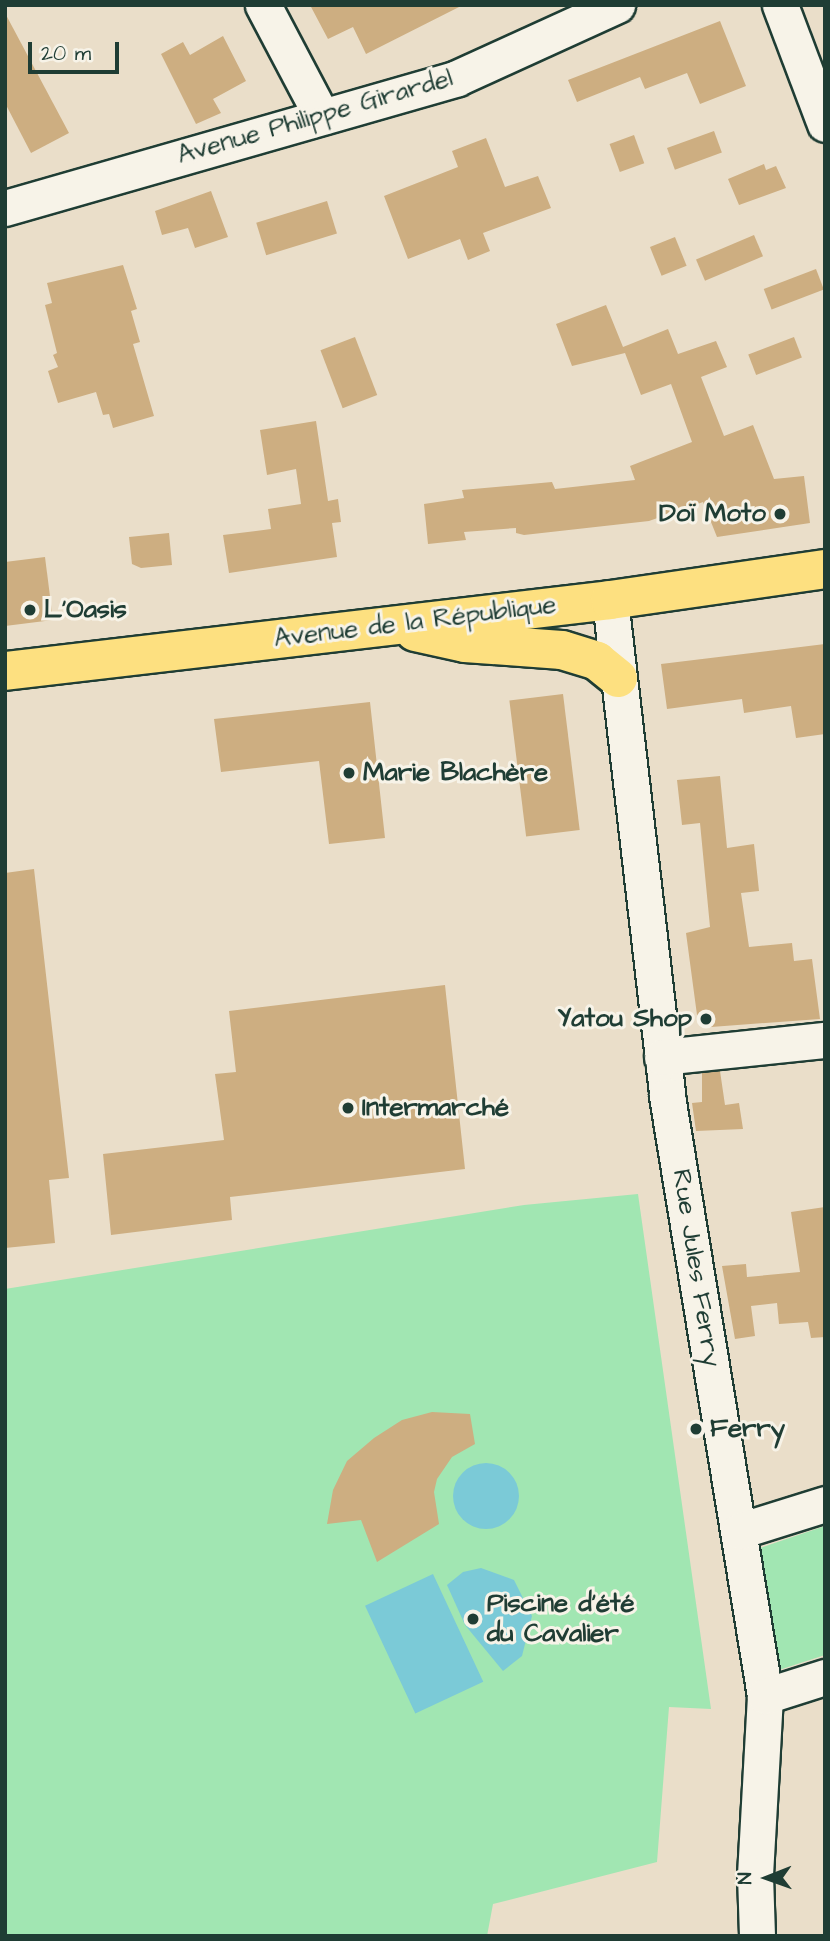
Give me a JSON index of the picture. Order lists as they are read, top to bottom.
{
  "streets": {
    "main road": ["Avenue de la République"],
    "street": ["Avenue Philippe Girardel", "Rue Jules Ferry"]
  },
  "crossings": [
    ["Avenue de la République", "Rue Jules Ferry"]
  ],
  "places": [
    "Doï Moto",
    "L'Oasis",
    "Marie Blachère",
    "Yatou Shop",
    "Intermarché",
    "Ferry",
    "Piscine d'été du Cavalier"
  ],
  "scale_bar": "20 m",
  "north": "left"
}
